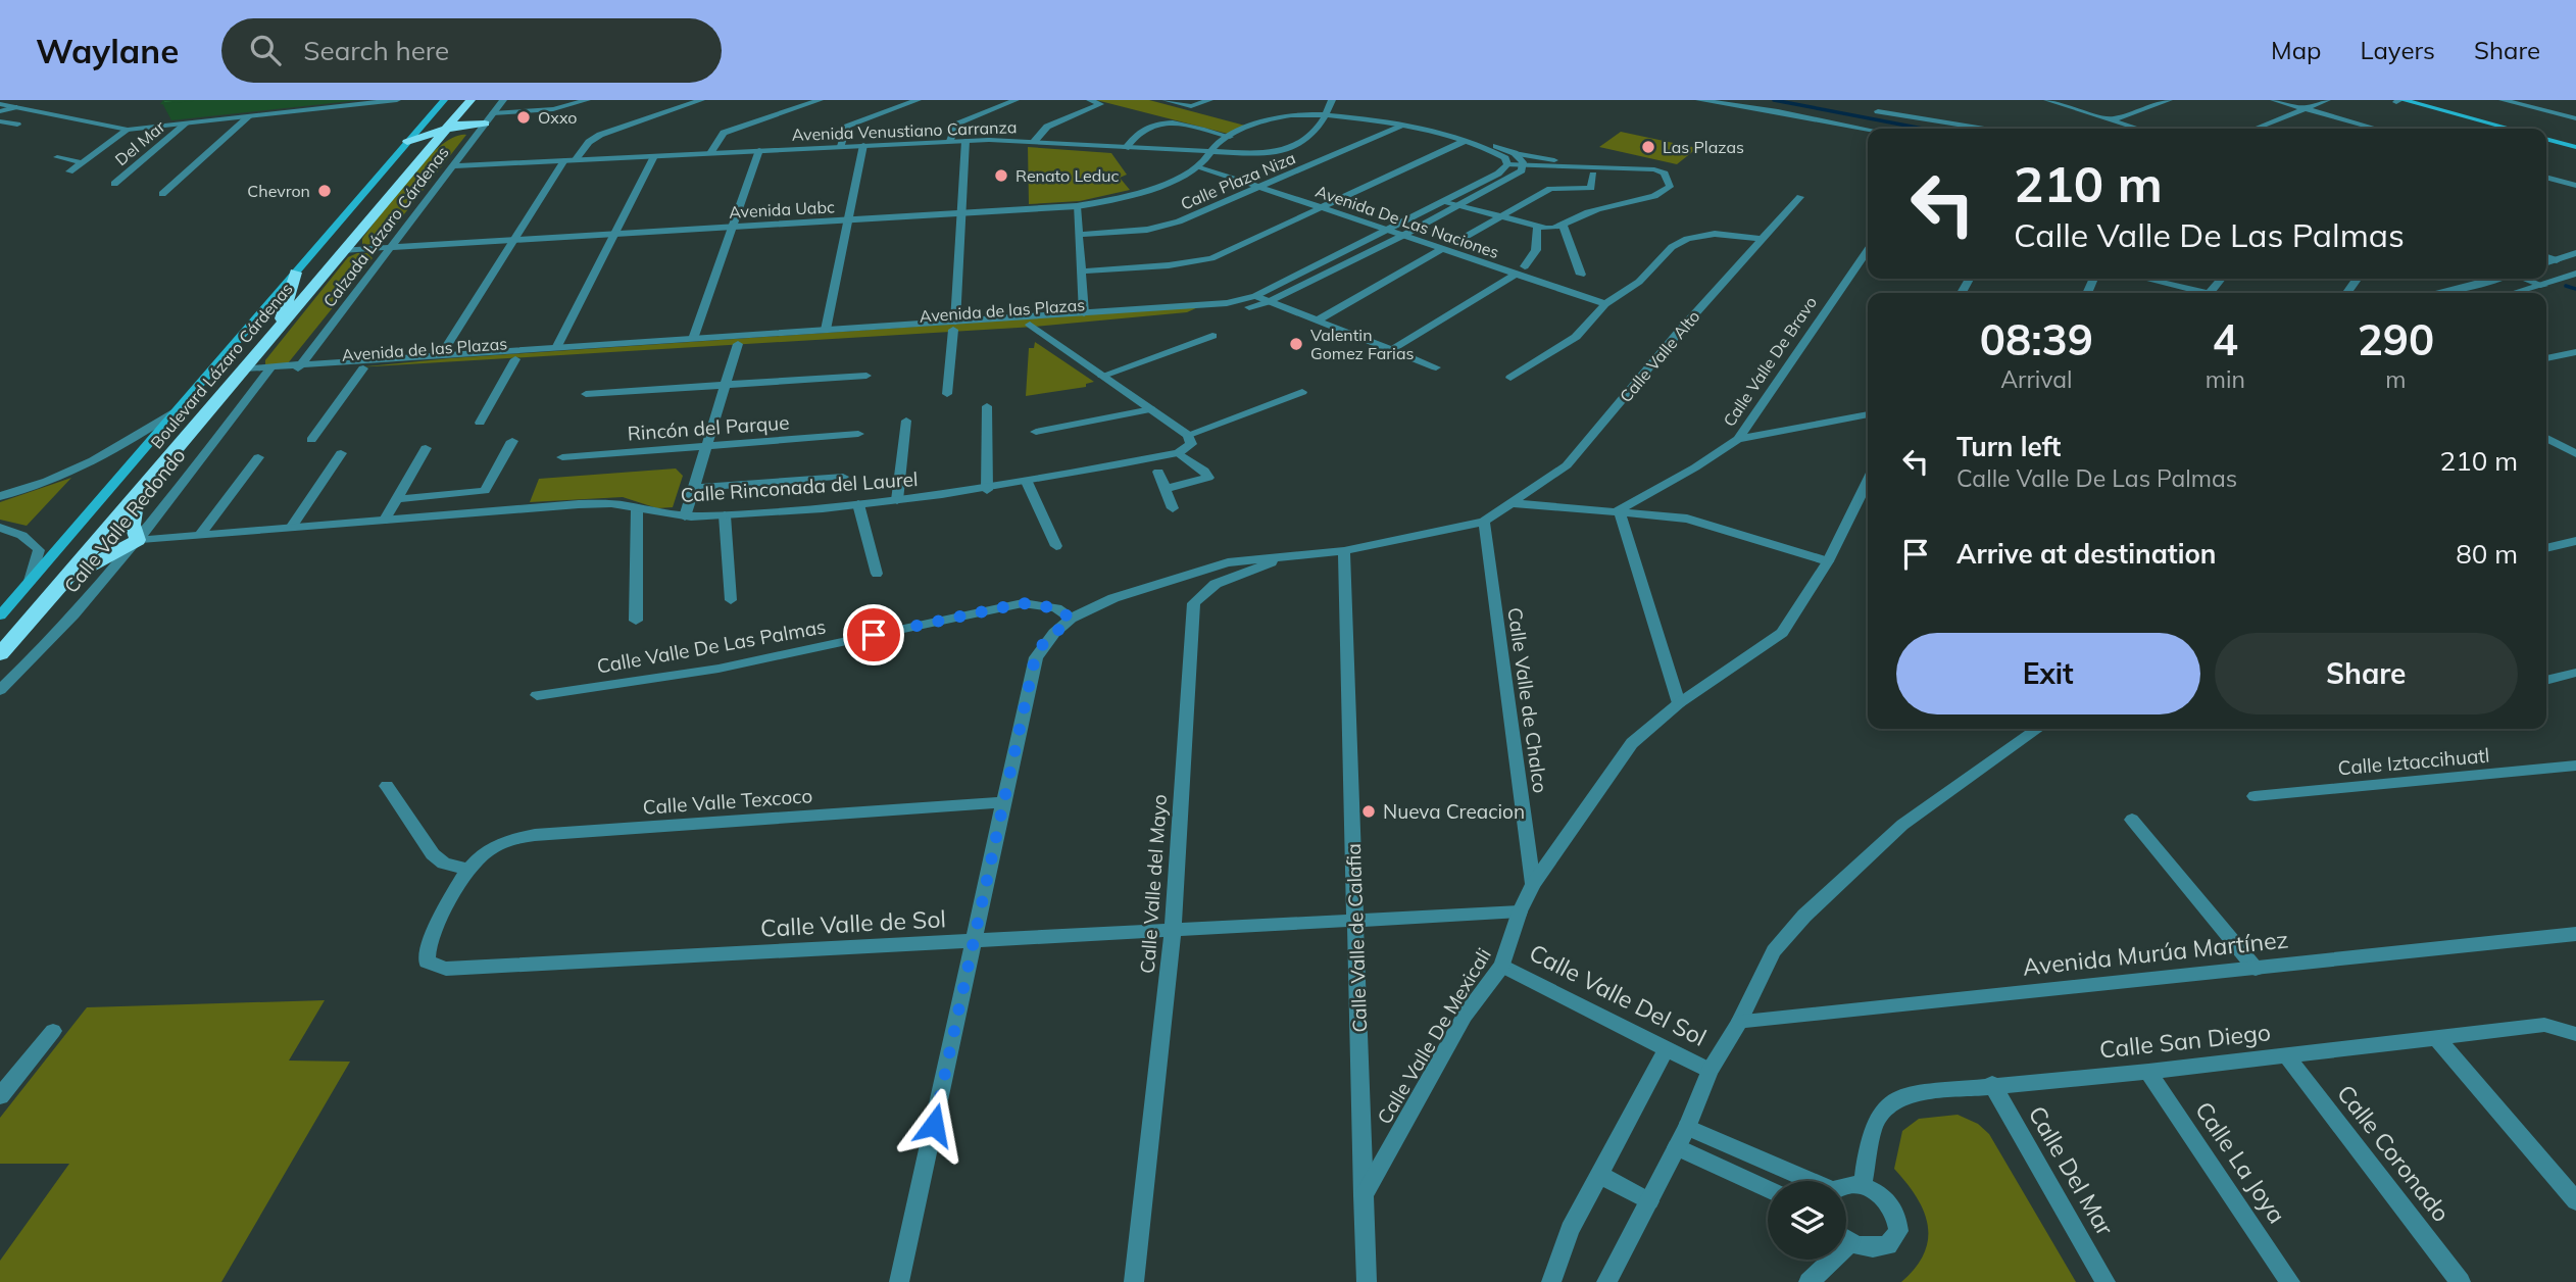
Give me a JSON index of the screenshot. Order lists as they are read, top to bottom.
{
  "streets": {
    "highway": ["Boulevard Lázaro Cárdenas"],
    "street": [
      "Avenida Venustiano Carranza",
      "Del Mar",
      "Calle Plaza Niza",
      "Avenida Uabc",
      "Avenida De Las Naciones",
      "Calzada Lázaro Cárdenas",
      "Avenida de las Plazas",
      "Calle Valle Alto",
      "Calle Valle De Bravo",
      "Rincón del Parque",
      "Calle Rinconada del Laurel",
      "Calle Valle Redondo",
      "Calle Valle De Las Palmas",
      "Calle Valle de Chalco",
      "Calle Iztaccihuatl",
      "Calle Valle Texcoco",
      "Calle Valle del Mayo",
      "Calle Valle de Sol",
      "Calle Valle de Calafia",
      "Avenida Murúa Martínez",
      "Calle Valle Del Sol",
      "Calle Valle De Mexicali",
      "Calle San Diego",
      "Calle Coronado",
      "Calle La Joya",
      "Calle Del Mar"
    ]
  },
  "crossings": [
    ["Avenida Venustiano Carranza", "Avenida Uabc"],
    ["Avenida Venustiano Carranza", "Calzada Lázaro Cárdenas"],
    ["Calle Plaza Niza", "Avenida De Las Naciones"],
    ["Avenida Uabc", "Avenida De Las Naciones"],
    ["Avenida Uabc", "Calzada Lázaro Cárdenas"],
    ["Avenida Uabc", "Boulevard Lázaro Cárdenas"],
    ["Avenida De Las Naciones", "Avenida de las Plazas"],
    ["Calzada Lázaro Cárdenas", "Avenida de las Plazas"],
    ["Avenida de las Plazas", "Boulevard Lázaro Cárdenas"],
    ["Avenida de las Plazas", "Calle Valle Redondo"],
    ["Calle Rinconada del Laurel", "Calle Valle Redondo"],
    ["Calle Valle de Chalco", "Calle Valle De Mexicali"],
    ["Calle Valle Texcoco", "Calle Valle de Sol"],
    ["Calle Valle del Mayo", "Calle Valle de Sol"],
    ["Calle Valle de Sol", "Calle Valle de Calafia"],
    ["Calle Valle de Sol", "Calle Valle De Mexicali"],
    ["Calle Valle de Calafia", "Calle Valle De Mexicali"],
    ["Calle Valle Del Sol", "Calle Valle De Mexicali"],
    ["Calle San Diego", "Calle Coronado"],
    ["Calle San Diego", "Calle La Joya"],
    ["Calle San Diego", "Calle Del Mar"]
  ],
  "places": [
    "Oxxo",
    "Las Plazas",
    "Renato Leduc",
    "Chevron",
    "Valentin Gomez Farias",
    "Nueva Creacion"
  ],
  "page": {
    "header": "Waylane",
    "search": "Search here",
    "nav": ["Map", "Layers", "Share"],
    "turn": ["210 m", "Calle Valle De Las Palmas"],
    "eta": [
      "08:39",
      "Arrival",
      "4",
      "min",
      "290",
      "m"
    ],
    "list": [
      {
        "name": "Turn left",
        "note": "Calle Valle De Las Palmas",
        "value": "210 m"
      },
      {
        "name": "Arrive at destination",
        "value": "80 m"
      }
    ],
    "buttons": ["Exit", "Share"]
  }
}
